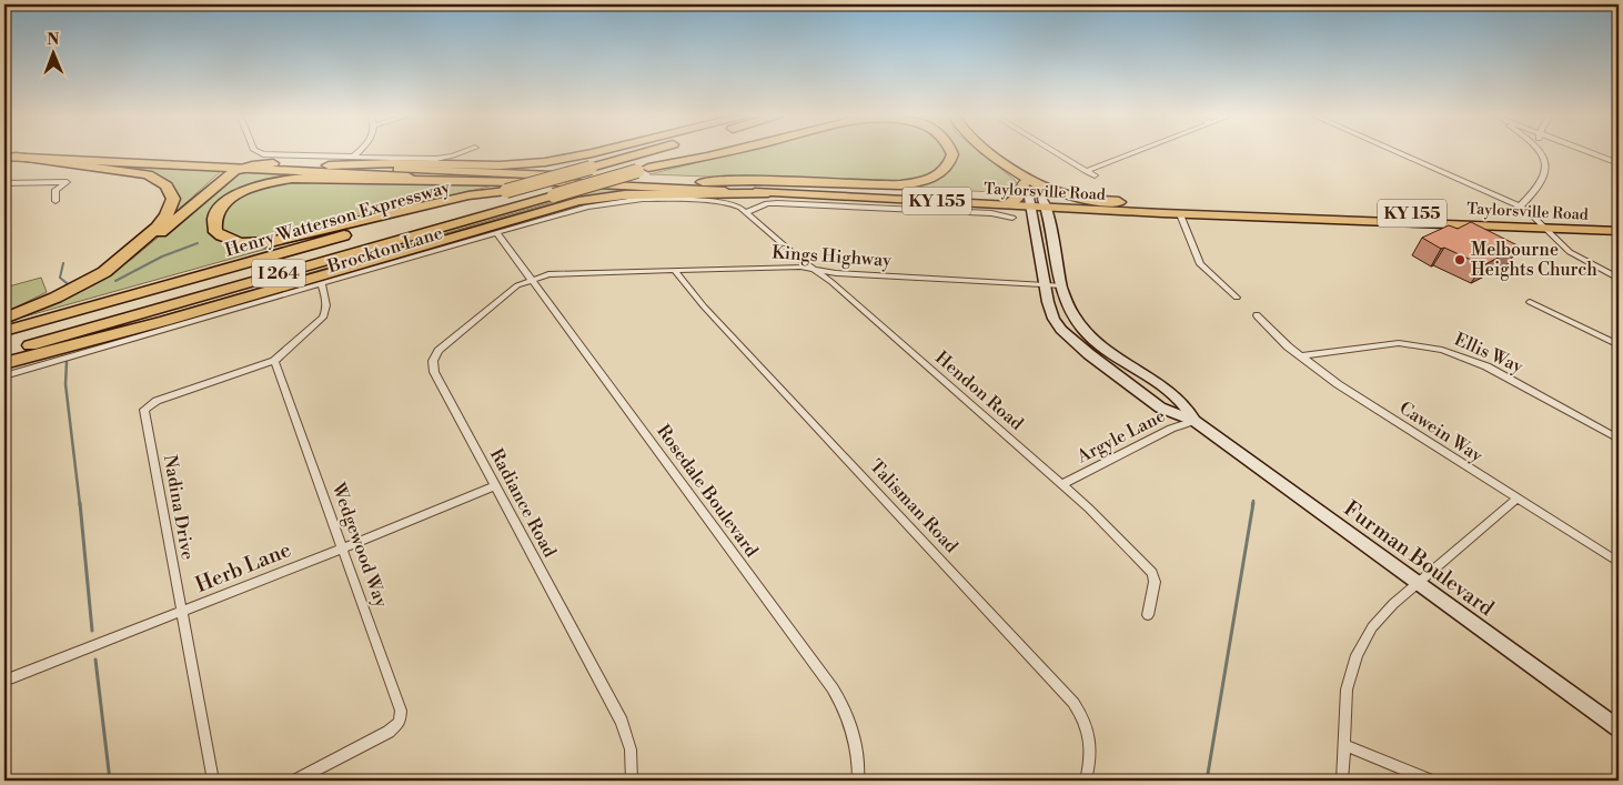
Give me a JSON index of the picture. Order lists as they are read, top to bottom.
{
  "streets": {
    "highway": ["Henry Watterson Expressway", "I 264"],
    "main road": ["Taylorsville Road", "KY 155"],
    "street": [
      "Brockton Lane",
      "Kings Highway",
      "Ellis Way",
      "Hendon Road",
      "Cawein Way",
      "Argyle Lane",
      "Rosedale Boulevard",
      "Radiance Road",
      "Talisman Road",
      "Nadina Drive",
      "Wedgewood Way",
      "Furman Boulevard",
      "Herb Lane"
    ]
  },
  "crossings": [
    ["Taylorsville Road", "Brockton Lane"],
    ["Taylorsville Road", "Hendon Road"],
    ["Taylorsville Road", "Furman Boulevard"],
    ["Brockton Lane", "Hendon Road"],
    ["Brockton Lane", "Rosedale Boulevard"],
    ["Kings Highway", "Hendon Road"],
    ["Kings Highway", "Rosedale Boulevard"],
    ["Kings Highway", "Radiance Road"],
    ["Kings Highway", "Talisman Road"],
    ["Kings Highway", "Furman Boulevard"],
    ["Ellis Way", "Cawein Way"],
    ["Hendon Road", "Argyle Lane"],
    ["Argyle Lane", "Furman Boulevard"],
    ["Rosedale Boulevard", "Radiance Road"],
    ["Radiance Road", "Herb Lane"],
    ["Nadina Drive", "Wedgewood Way"],
    ["Nadina Drive", "Herb Lane"],
    ["Wedgewood Way", "Herb Lane"]
  ],
  "places": ["Melbourne Heights Church"],
  "north": "top"
}
